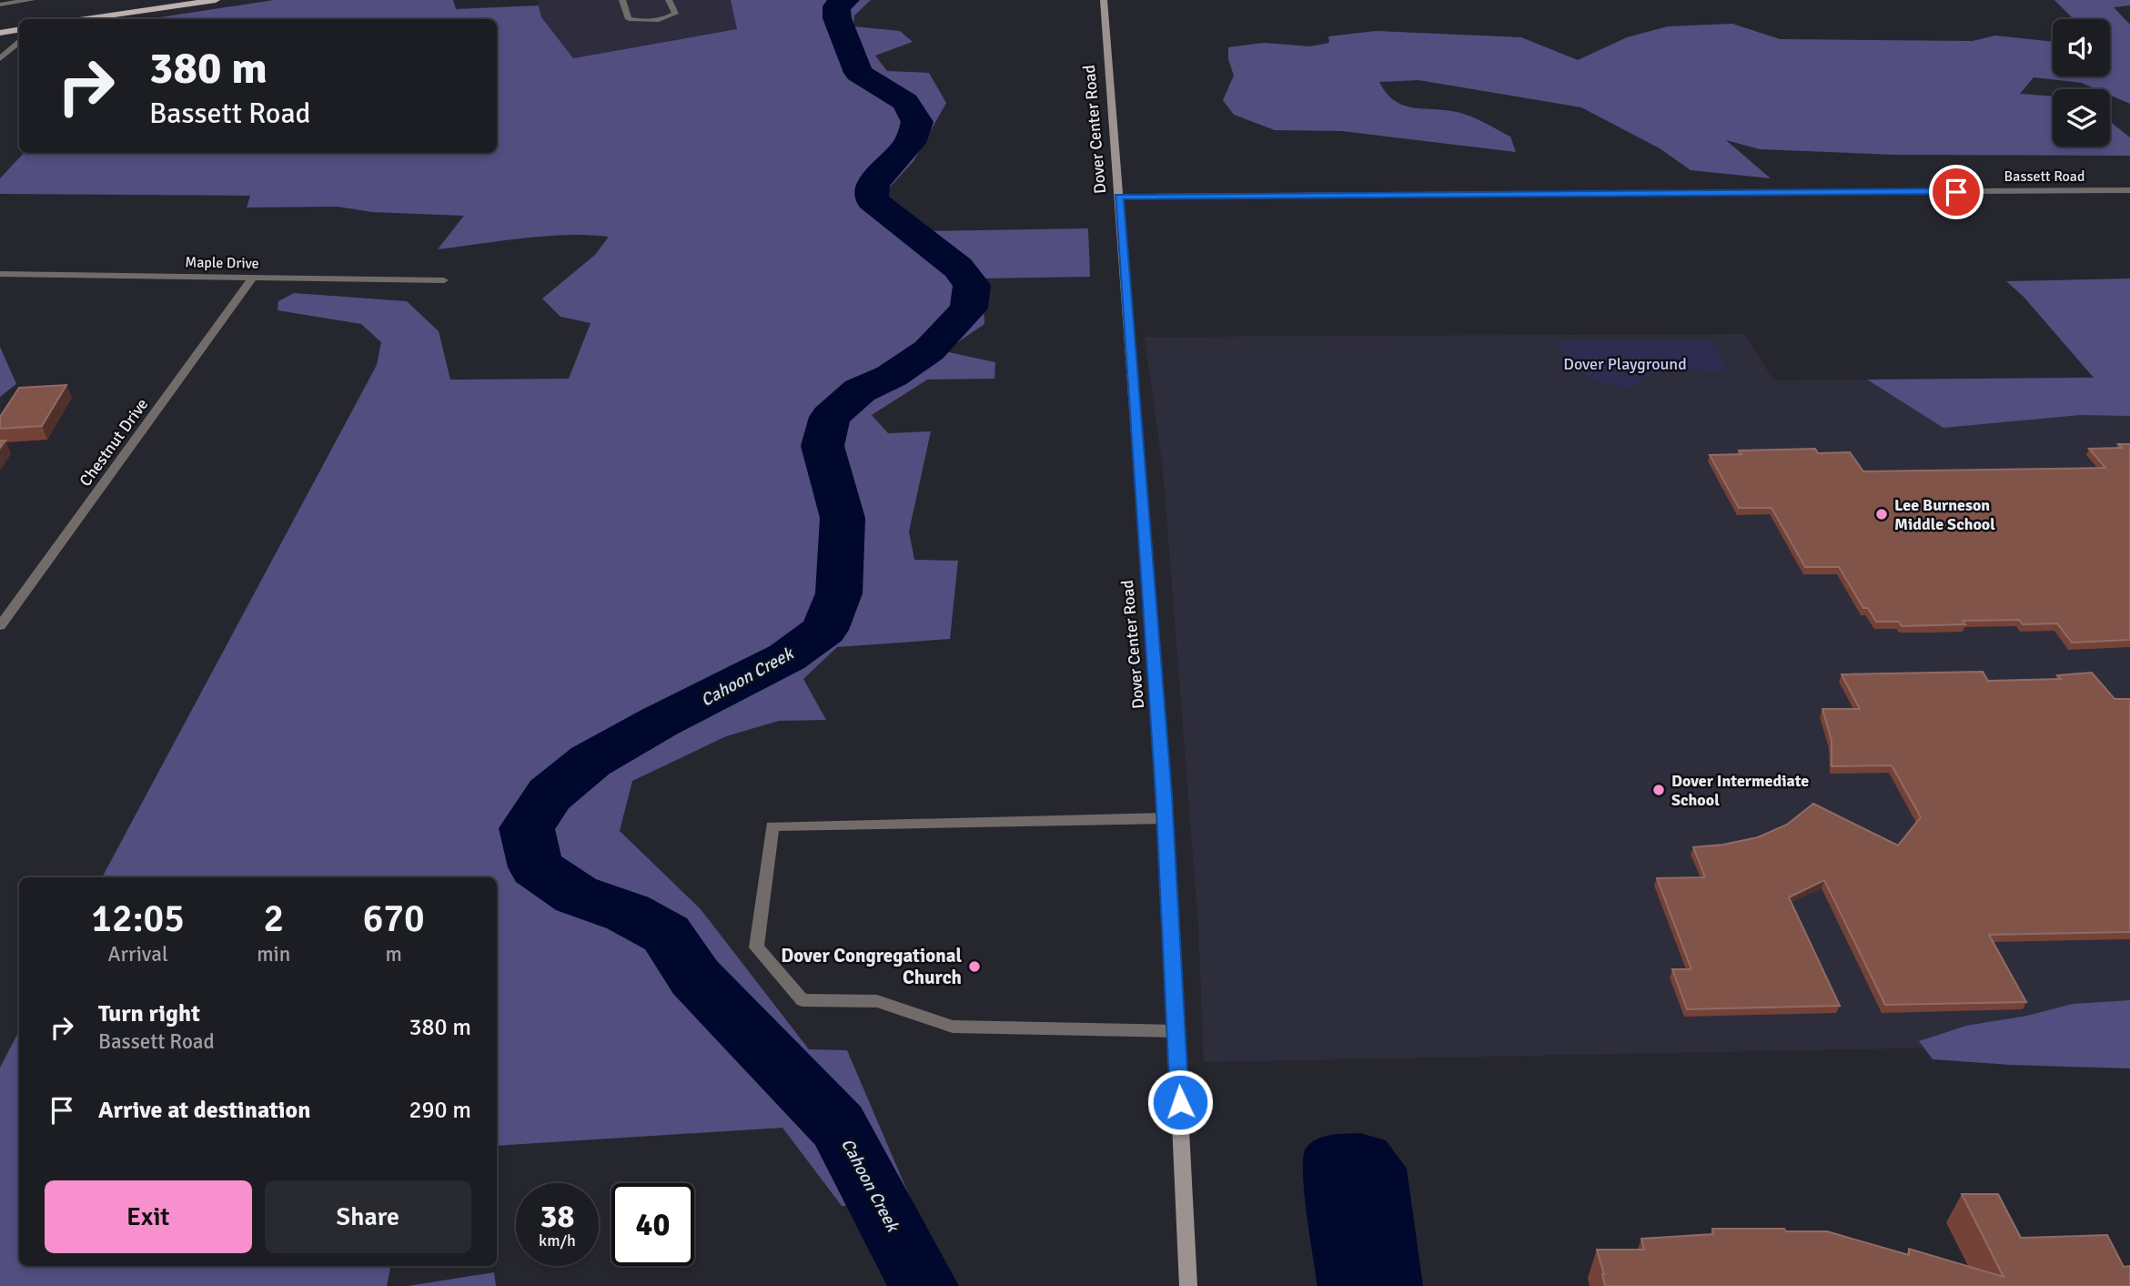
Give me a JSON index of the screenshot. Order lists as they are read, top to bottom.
{
  "streets": {
    "street": [
      "Dover Center Road",
      "Bassett Road",
      "Maple Drive",
      "Chestnut Drive"
    ]
  },
  "crossings": [
    ["Dover Center Road", "Bassett Road"],
    ["Maple Drive", "Chestnut Drive"]
  ],
  "water": ["Cahoon Creek"],
  "parks": ["Dover Playground"],
  "places": ["Lee Burneson Middle School", "Dover Intermediate School", "Dover Congregational Church"],
  "page": {
    "turn": ["380 m", "Bassett Road"],
    "eta": [
      "12:05",
      "Arrival",
      "2",
      "min",
      "670",
      "m"
    ],
    "list": [
      {
        "name": "Turn right",
        "note": "Bassett Road",
        "value": "380 m"
      },
      {
        "name": "Arrive at destination",
        "value": "290 m"
      }
    ],
    "buttons": ["Exit", "Share"],
    "speed": "38 km/h",
    "limit": "40"
  }
}
